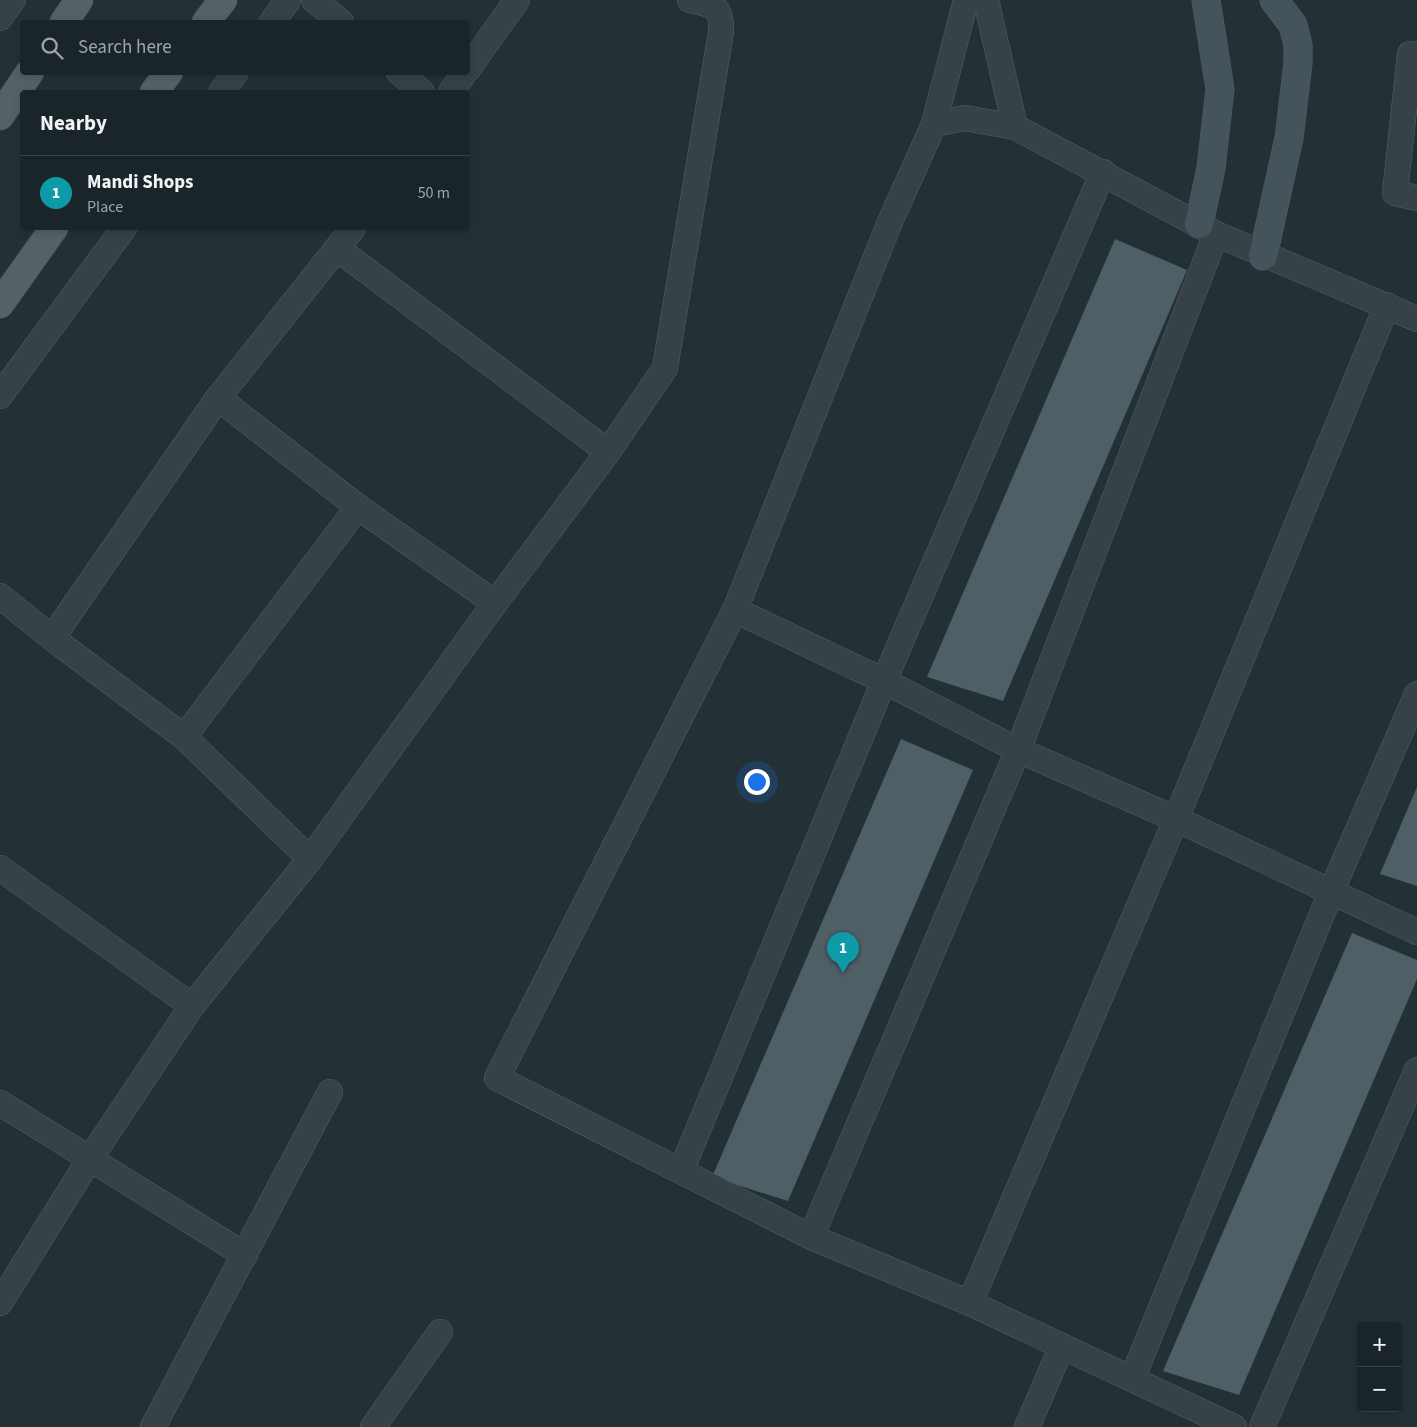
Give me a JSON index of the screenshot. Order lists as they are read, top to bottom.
{
  "page": {
    "search": "Search here",
    "heading": "Nearby",
    "list": [
      {
        "mark": "1",
        "name": "Mandi Shops",
        "note": "Place",
        "value": "50 m"
      }
    ],
    "pins": "1",
    "map_buttons": ["+", "−"]
  }
}
